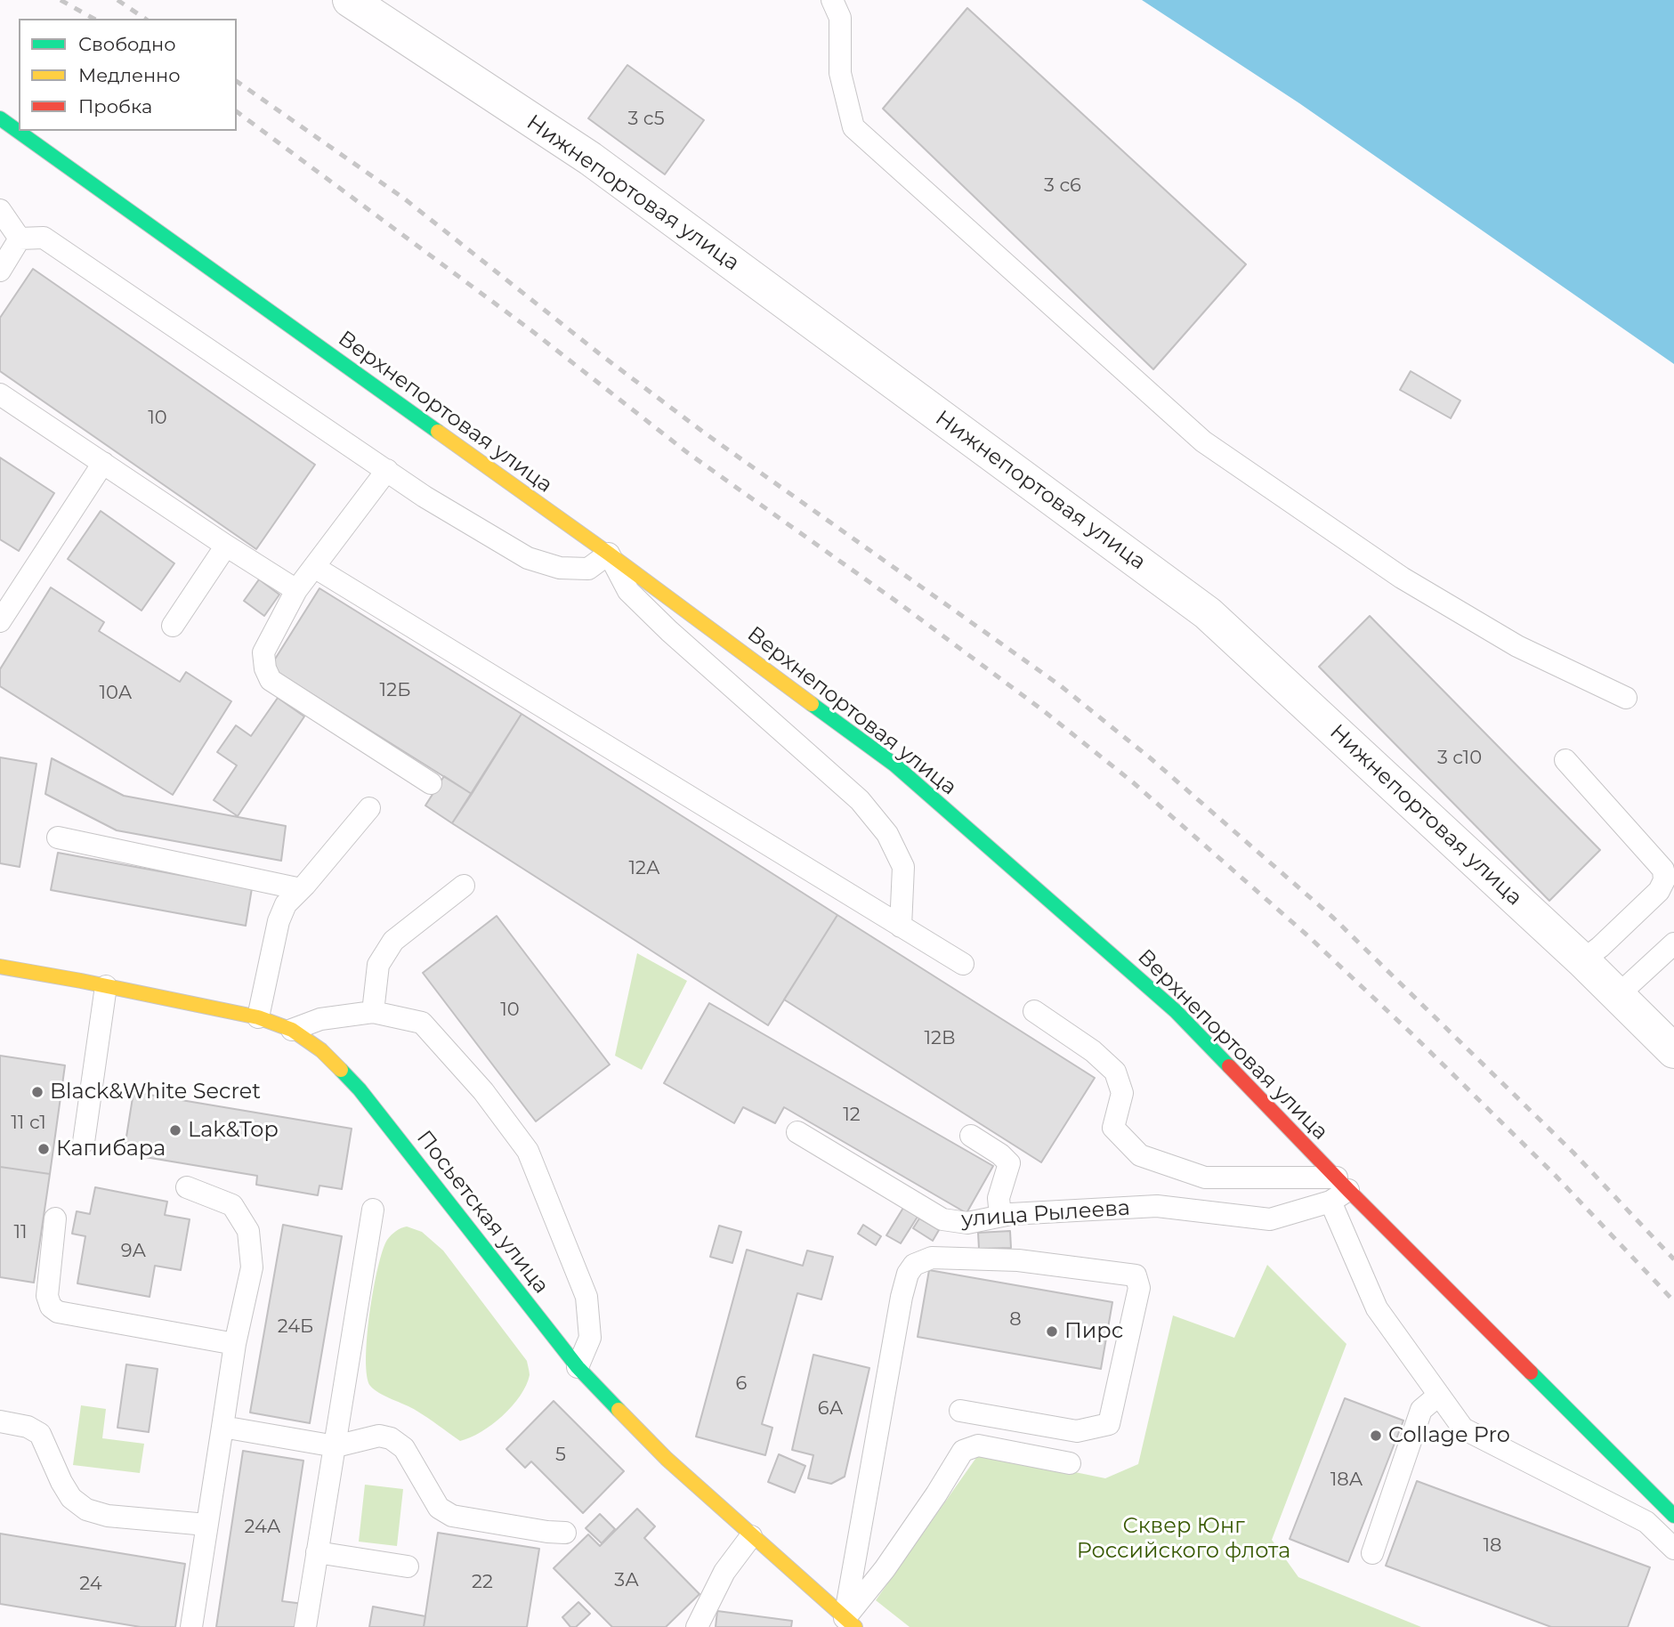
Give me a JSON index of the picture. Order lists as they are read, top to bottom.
{
  "streets": {
    "main road": ["Верхнепортовая улица", "Посьетская улица"],
    "street": ["Нижнепортовая улица"],
    "lane": ["улица Рылеева"]
  },
  "crossings": [
    ["Верхнепортовая улица", "улица Рылеева"]
  ],
  "parks": ["Сквер Юнг Российского флота"],
  "places": [
    "Black&White Secret",
    "Lak&Top",
    "Капибара",
    "Пирс",
    "Collage Pro"
  ],
  "house_numbers": [
    "3 с5",
    "3 с6",
    "10",
    "12Б",
    "10А",
    "3 с10",
    "12А",
    "10",
    "12В",
    "12",
    "11 с1",
    "11",
    "9А",
    "8",
    "24Б",
    "6",
    "6А",
    "5",
    "18А",
    "24А",
    "18",
    "3А",
    "22",
    "24"
  ],
  "legend": ["Свободно", "Медленно", "Пробка"]
}
